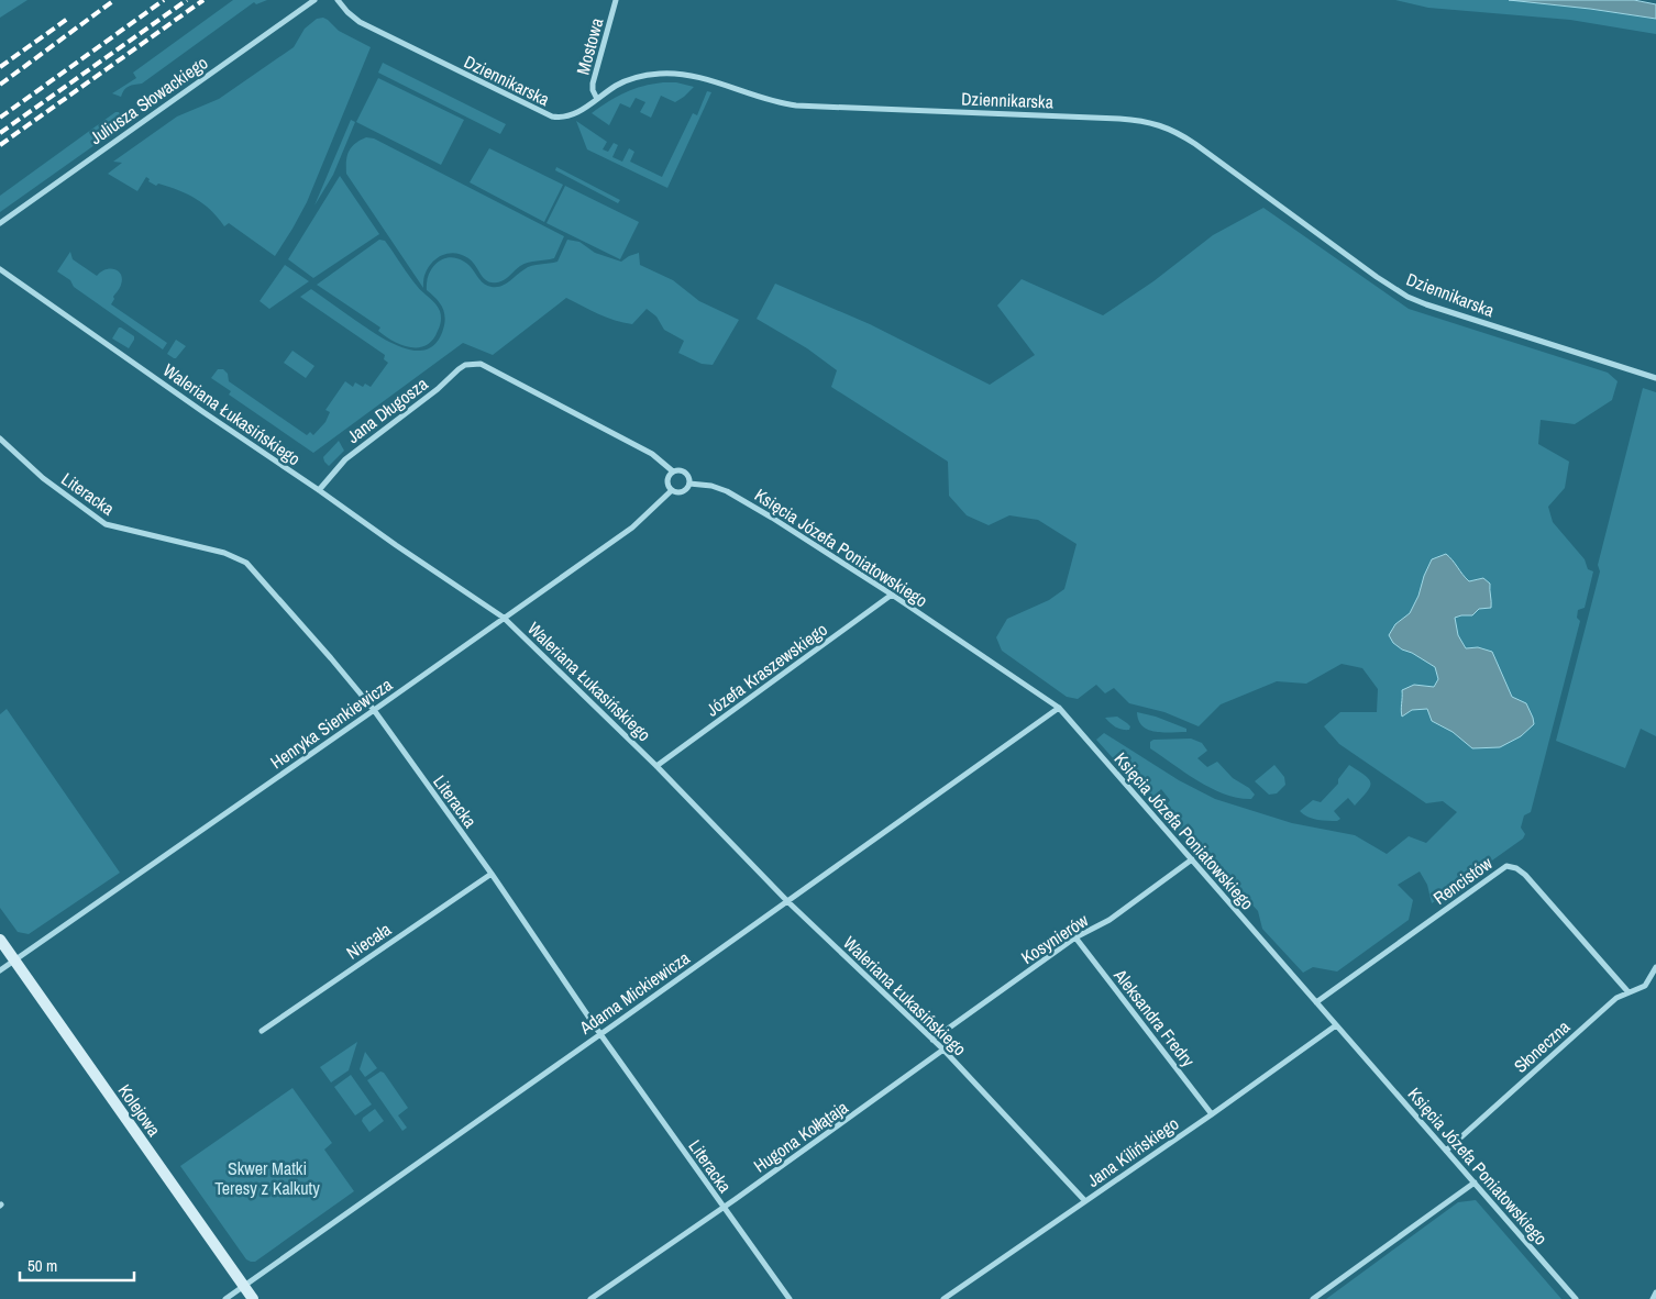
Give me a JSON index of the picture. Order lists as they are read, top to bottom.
{
  "streets": {
    "street": [
      "Mostowa",
      "Dziennikarska",
      "Juliusza Słowackiego",
      "Jana Długosza",
      "Waleriana Łukasińskiego",
      "Literacka",
      "Księcia Józefa Poniatowskiego",
      "Józefa Kraszewskiego",
      "Henryka Sienkiewicza",
      "Rencistów",
      "Kosynierów",
      "Niecała",
      "Adama Mickiewicza",
      "Aleksandra Fredry",
      "Słoneczna",
      "Kolejowa",
      "Hugona Kołłątaja",
      "Jana Kilińskiego"
    ]
  },
  "crossings": [
    ["Mostowa", "Dziennikarska"],
    ["Jana Długosza", "Waleriana Łukasińskiego"],
    ["Jana Długosza", "Księcia Józefa Poniatowskiego"],
    ["Jana Długosza", "Henryka Sienkiewicza"],
    ["Waleriana Łukasińskiego", "Józefa Kraszewskiego"],
    ["Waleriana Łukasińskiego", "Henryka Sienkiewicza"],
    ["Waleriana Łukasińskiego", "Kosynierów"],
    ["Waleriana Łukasińskiego", "Adama Mickiewicza"],
    ["Waleriana Łukasińskiego", "Hugona Kołłątaja"],
    ["Waleriana Łukasińskiego", "Jana Kilińskiego"],
    ["Literacka", "Henryka Sienkiewicza"],
    ["Literacka", "Niecała"],
    ["Literacka", "Adama Mickiewicza"],
    ["Literacka", "Hugona Kołłątaja"],
    ["Księcia Józefa Poniatowskiego", "Józefa Kraszewskiego"],
    ["Księcia Józefa Poniatowskiego", "Henryka Sienkiewicza"],
    ["Księcia Józefa Poniatowskiego", "Rencistów"],
    ["Księcia Józefa Poniatowskiego", "Kosynierów"],
    ["Księcia Józefa Poniatowskiego", "Adama Mickiewicza"],
    ["Księcia Józefa Poniatowskiego", "Słoneczna"],
    ["Księcia Józefa Poniatowskiego", "Jana Kilińskiego"],
    ["Henryka Sienkiewicza", "Kolejowa"],
    ["Rencistów", "Słoneczna"],
    ["Kosynierów", "Aleksandra Fredry"],
    ["Adama Mickiewicza", "Kolejowa"],
    ["Aleksandra Fredry", "Jana Kilińskiego"]
  ],
  "parks": ["Skwer Matki Teresy z Kalkuty"],
  "scale_bar": "50 m"
}
